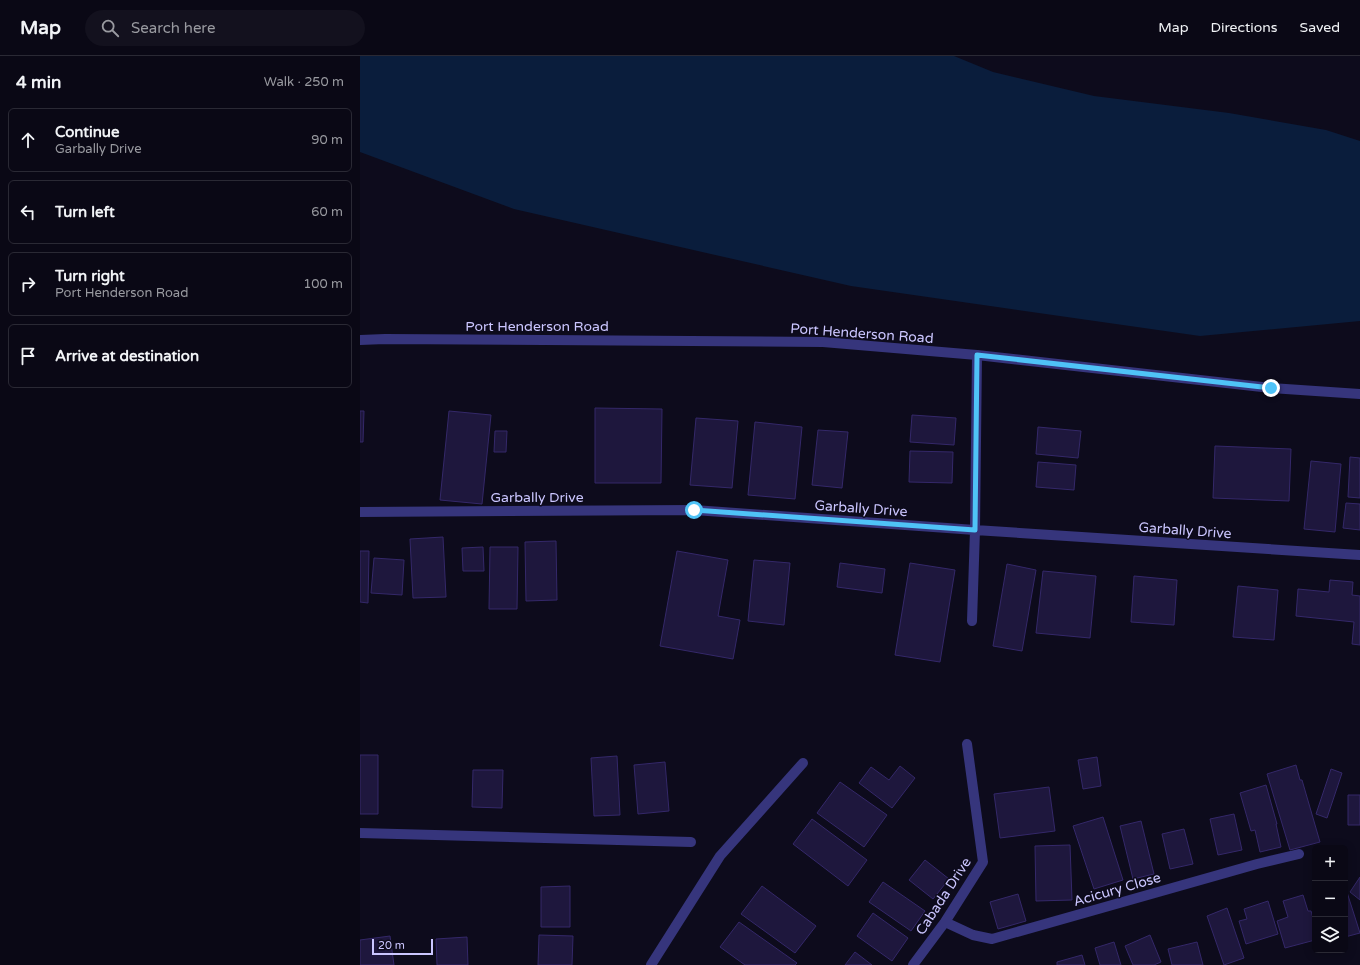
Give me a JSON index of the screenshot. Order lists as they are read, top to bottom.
{
  "streets": {
    "street": [
      "Port Henderson Road",
      "Garbally Drive",
      "Acicury Close",
      "Cabada Drive"
    ]
  },
  "crossings": [
    ["Acicury Close", "Cabada Drive"]
  ],
  "scale_bar": "20 m",
  "page": {
    "header": "Map",
    "search": "Search here",
    "nav": ["Map", "Directions", "Saved"],
    "heading": ["4 min", "Walk · 250 m"],
    "list": [
      ["Continue", "Garbally Drive", "90 m"],
      ["Turn left", "60 m"],
      ["Turn right", "Port Henderson Road", "100 m"],
      "Arrive at destination"
    ],
    "map_buttons": ["+", "−"],
    "scale": "20 m"
  }
}
